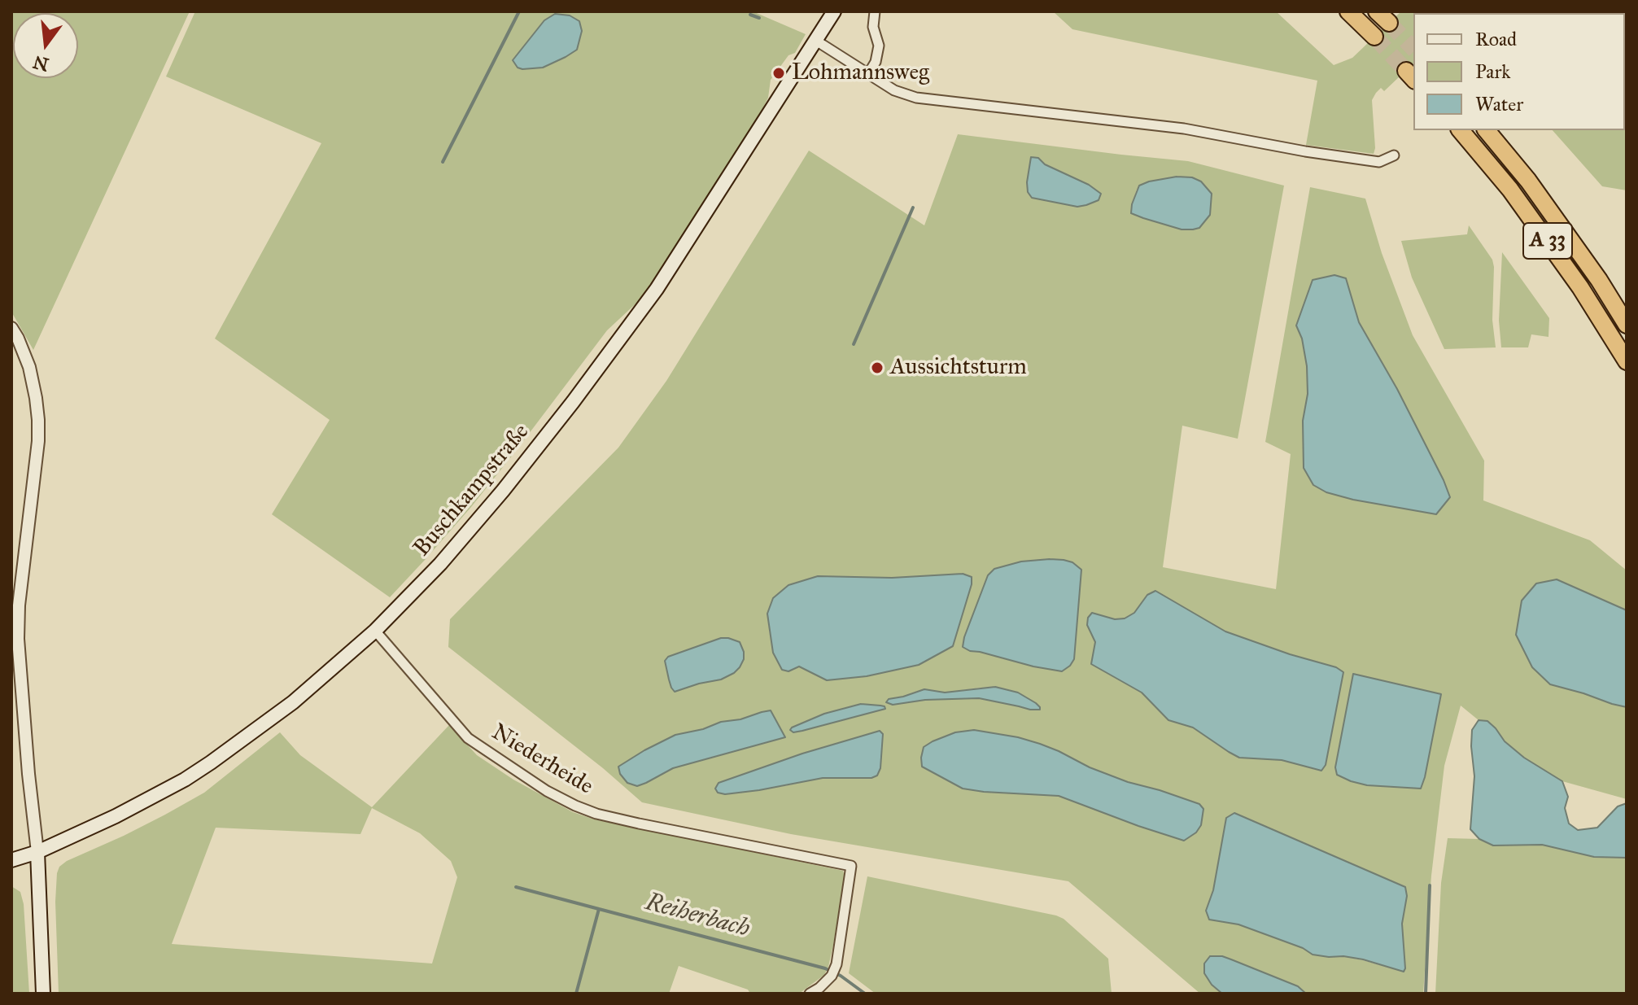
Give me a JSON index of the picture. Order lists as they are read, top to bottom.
{
  "streets": {
    "highway": ["A 33"],
    "main road": ["Buschkampstraße"],
    "street": ["Niederheide"]
  },
  "crossings": [
    ["Buschkampstraße", "Niederheide"]
  ],
  "water": ["Reiherbach"],
  "places": ["Lohmannsweg", "Aussichtsturm"],
  "legend": ["Road", "Park", "Water"],
  "north": "bottom"
}
